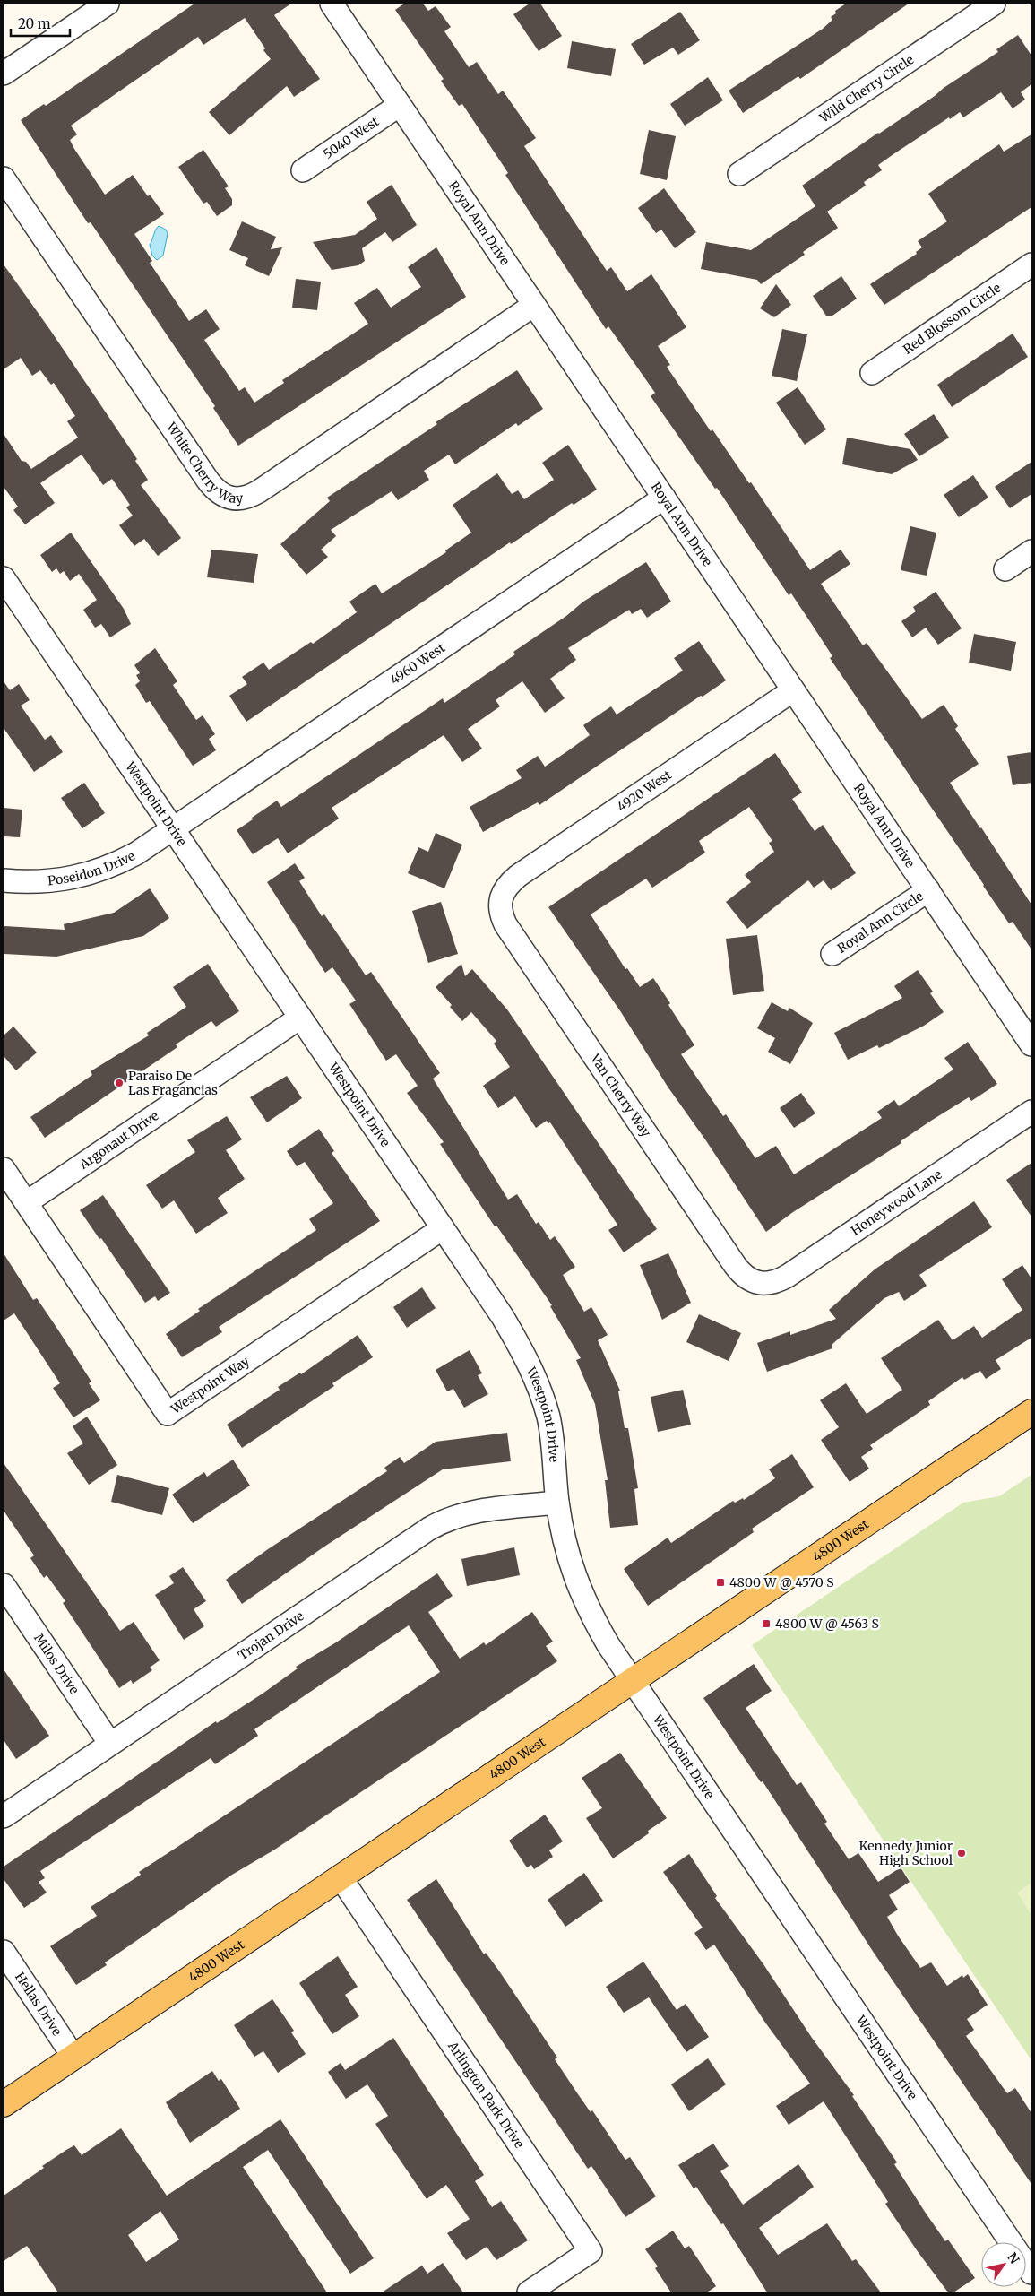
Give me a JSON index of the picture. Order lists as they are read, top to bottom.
{
  "streets": {
    "main road": ["4800 West"],
    "street": [
      "Wild Cherry Circle",
      "5040 West",
      "Royal Ann Drive",
      "Red Blossom Circle",
      "White Cherry Way",
      "4960 West",
      "4920 West",
      "Westpoint Drive",
      "Poseidon Drive",
      "Royal Ann Circle",
      "Van Cherry Way",
      "Argonaut Drive",
      "Honeywood Lane",
      "Westpoint Way",
      "Trojan Drive",
      "Milos Drive",
      "Hellas Drive",
      "Arlington Park Drive"
    ]
  },
  "crossings": [
    ["5040 West", "Royal Ann Drive"],
    ["Royal Ann Drive", "White Cherry Way"],
    ["Royal Ann Drive", "4960 West"],
    ["Royal Ann Drive", "4920 West"],
    ["Royal Ann Drive", "Royal Ann Circle"],
    ["4960 West", "Westpoint Drive"],
    ["4960 West", "Poseidon Drive"],
    ["4920 West", "Van Cherry Way"],
    ["Westpoint Drive", "Poseidon Drive"],
    ["Westpoint Drive", "Argonaut Drive"],
    ["Westpoint Drive", "Westpoint Way"],
    ["Westpoint Drive", "4800 West"],
    ["Westpoint Drive", "Trojan Drive"],
    ["Van Cherry Way", "Honeywood Lane"],
    ["Argonaut Drive", "Westpoint Way"],
    ["4800 West", "Hellas Drive"],
    ["4800 West", "Arlington Park Drive"],
    ["Trojan Drive", "Milos Drive"]
  ],
  "places": {
    "other": ["Paraiso De Las Fragancias", "Kennedy Junior High School"],
    "transit": ["4800 W @ 4570 S", "4800 W @ 4563 S"]
  },
  "scale_bar": "20 m",
  "north": "top right"
}
